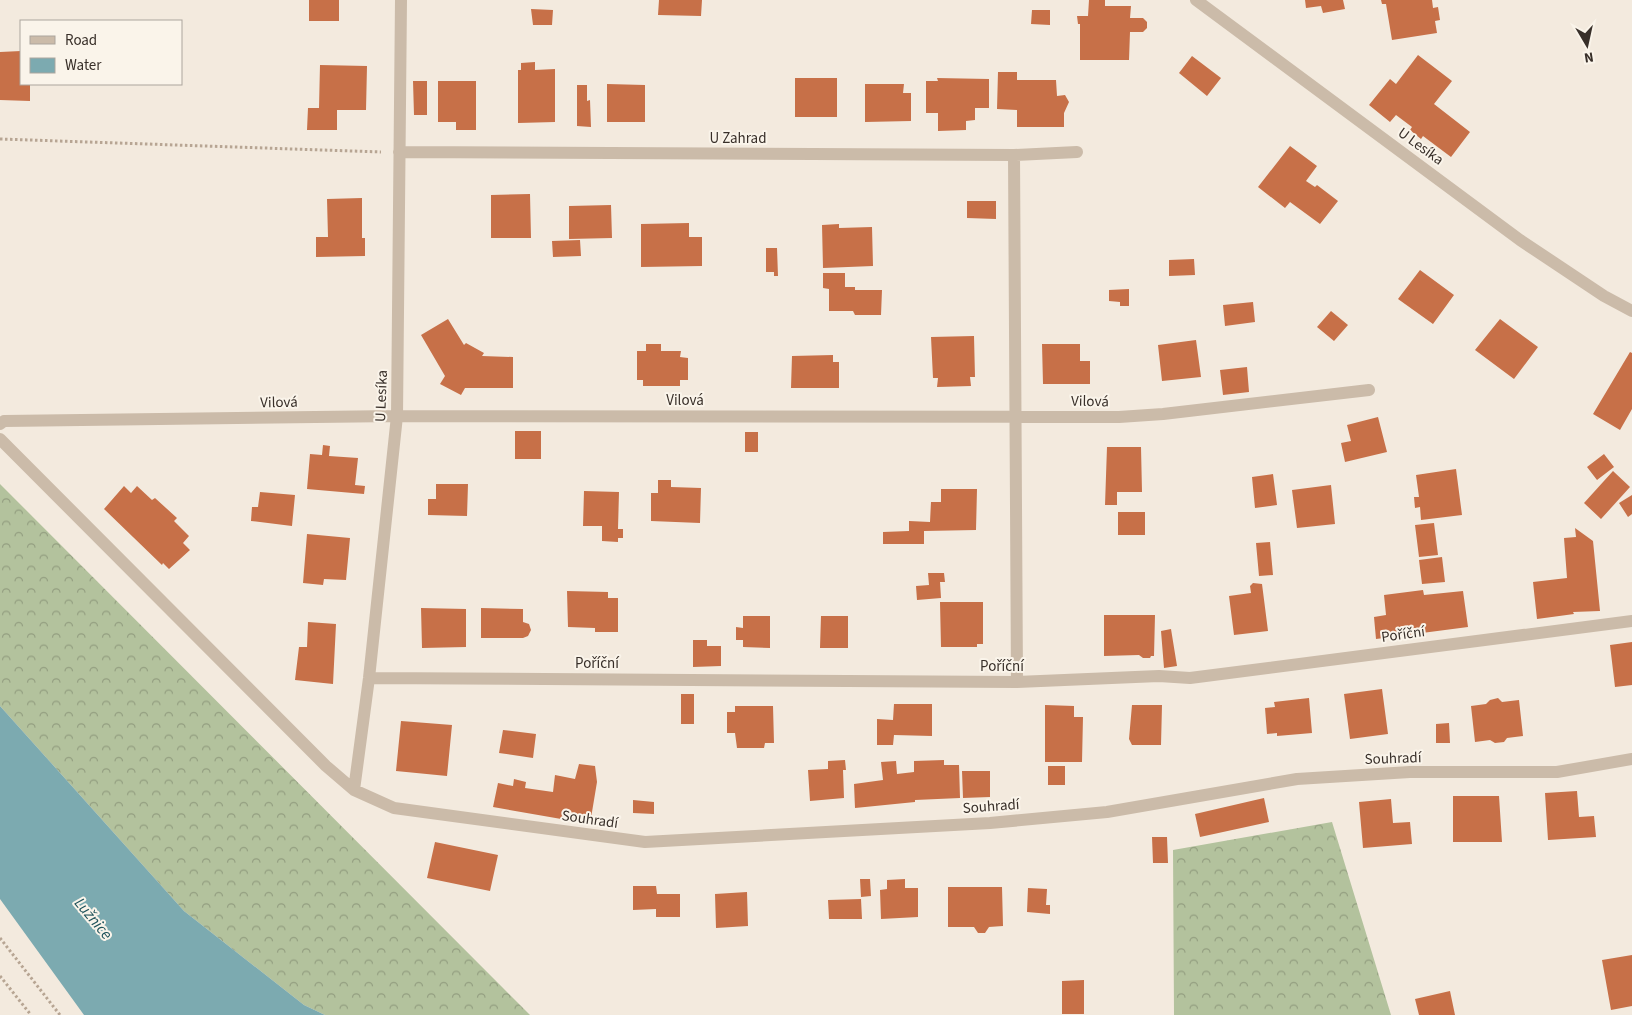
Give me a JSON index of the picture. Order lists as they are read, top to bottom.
{
  "streets": {
    "street": [
      "U Zahrad",
      "U Lesíka",
      "Vilová",
      "Poříční",
      "Souhradí"
    ]
  },
  "crossings": [
    ["U Zahrad", "U Lesíka"],
    ["U Lesíka", "Vilová"],
    ["U Lesíka", "Poříční"],
    ["U Lesíka", "Souhradí"]
  ],
  "water": ["Lužnice"],
  "legend": ["Road", "Water"],
  "north": "bottom"
}
